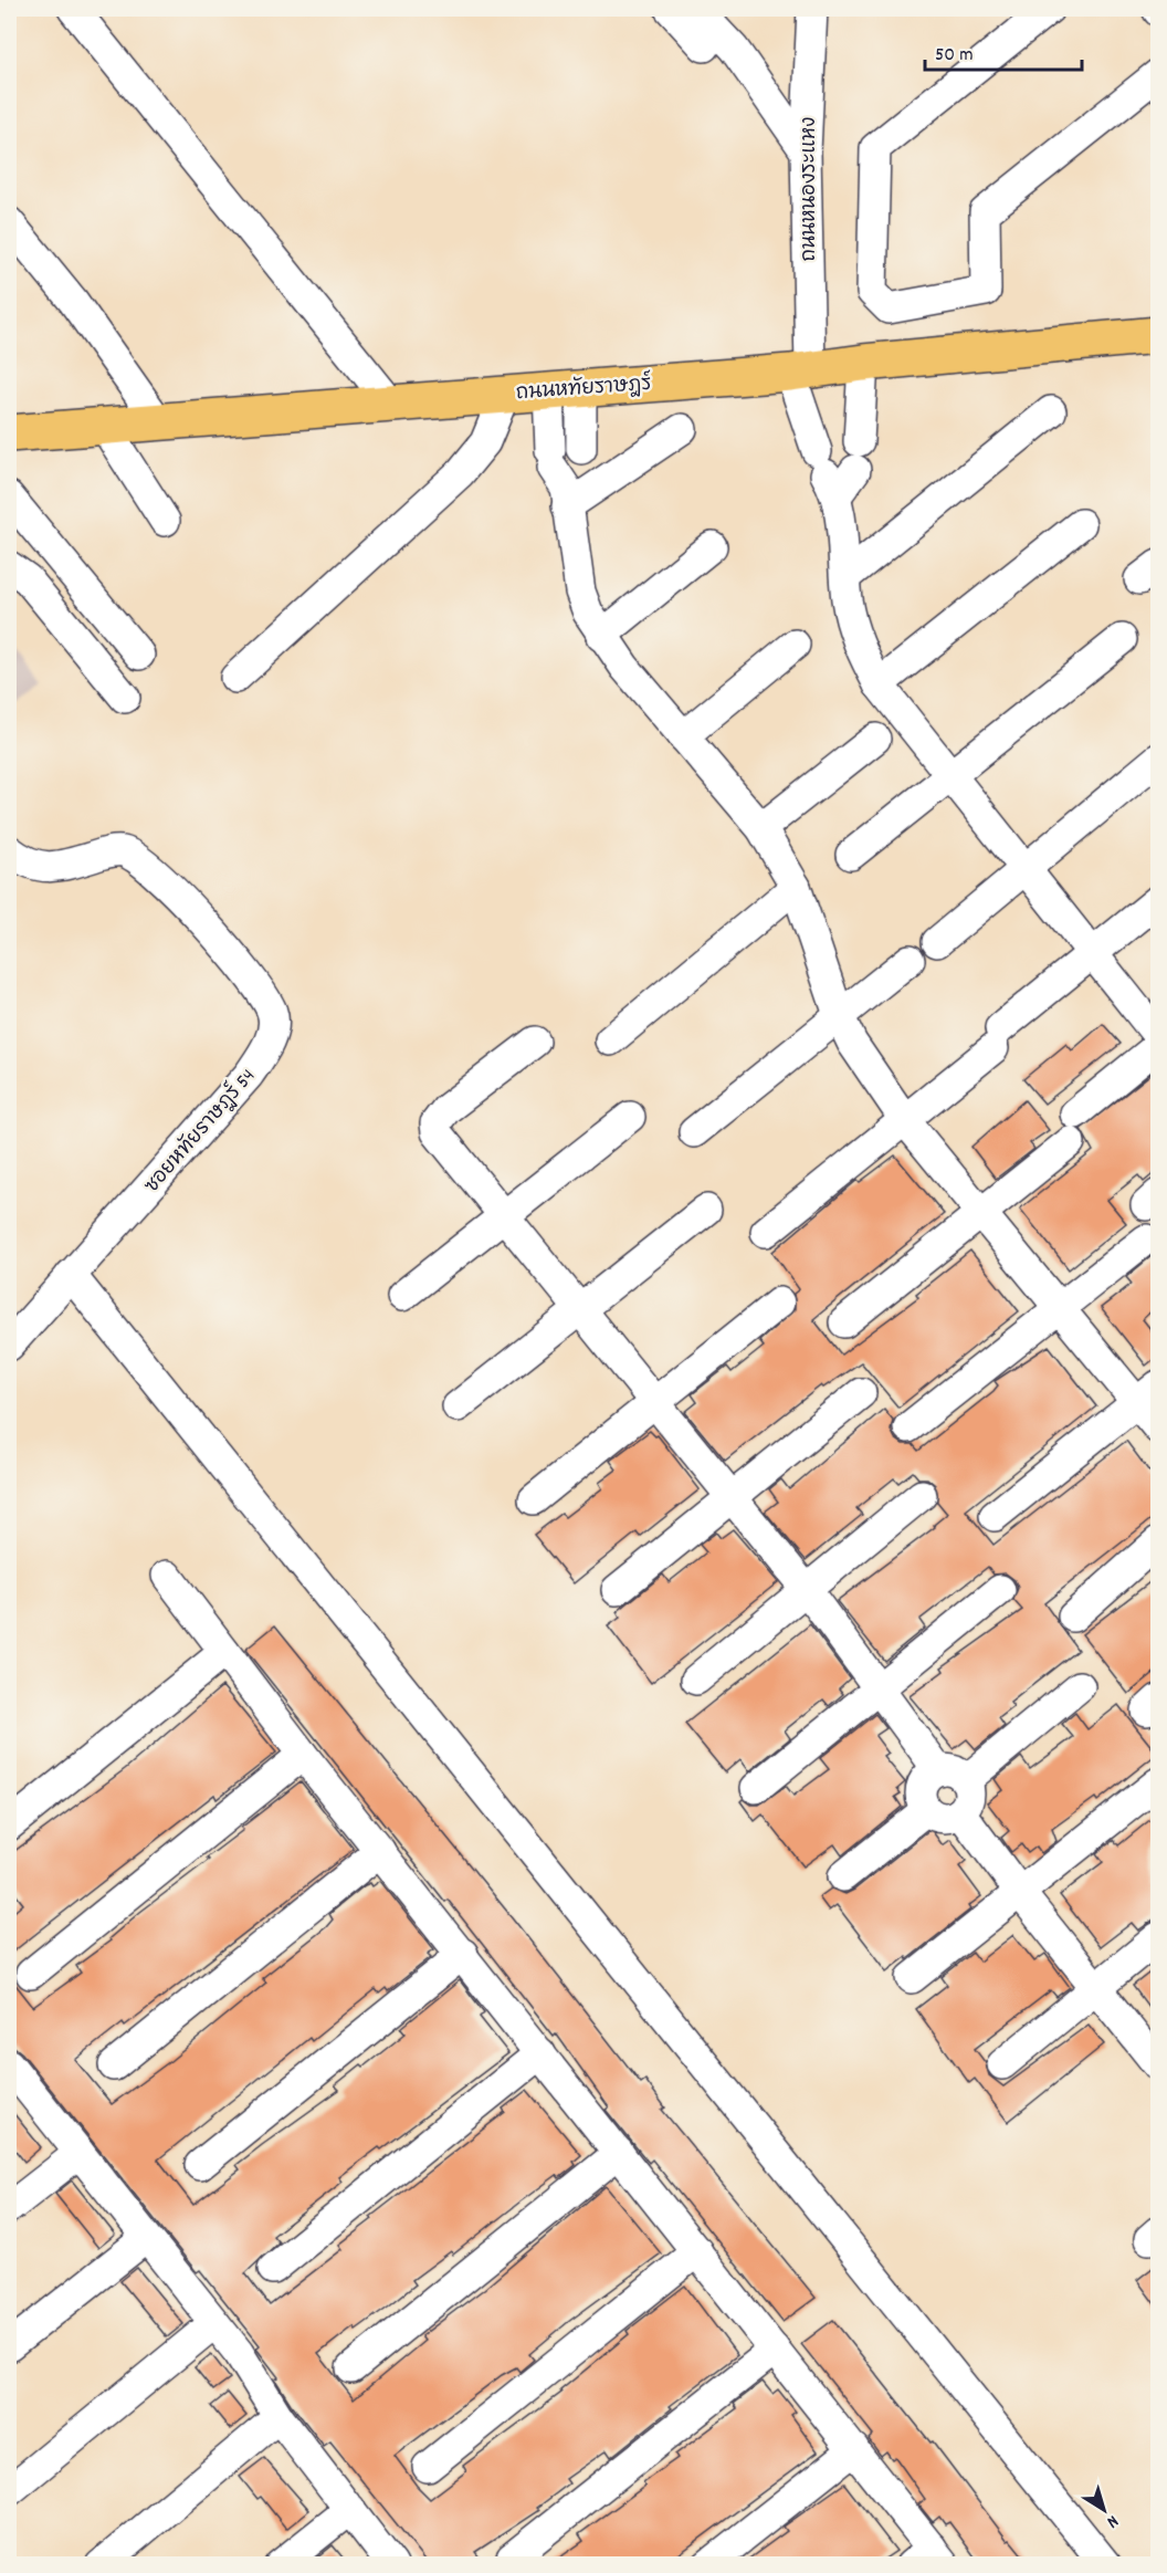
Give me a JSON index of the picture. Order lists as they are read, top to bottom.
{
  "streets": {
    "main road": ["ถนนหทัยราษฎร์"],
    "street": ["ถนนหนองระแหง", "ซอยหทัยราษฎร์ 54"]
  },
  "crossings": [
    ["ถนนหนองระแหง", "ถนนหทัยราษฎร์"]
  ],
  "scale_bar": "50 m",
  "north": "bottom right"
}
